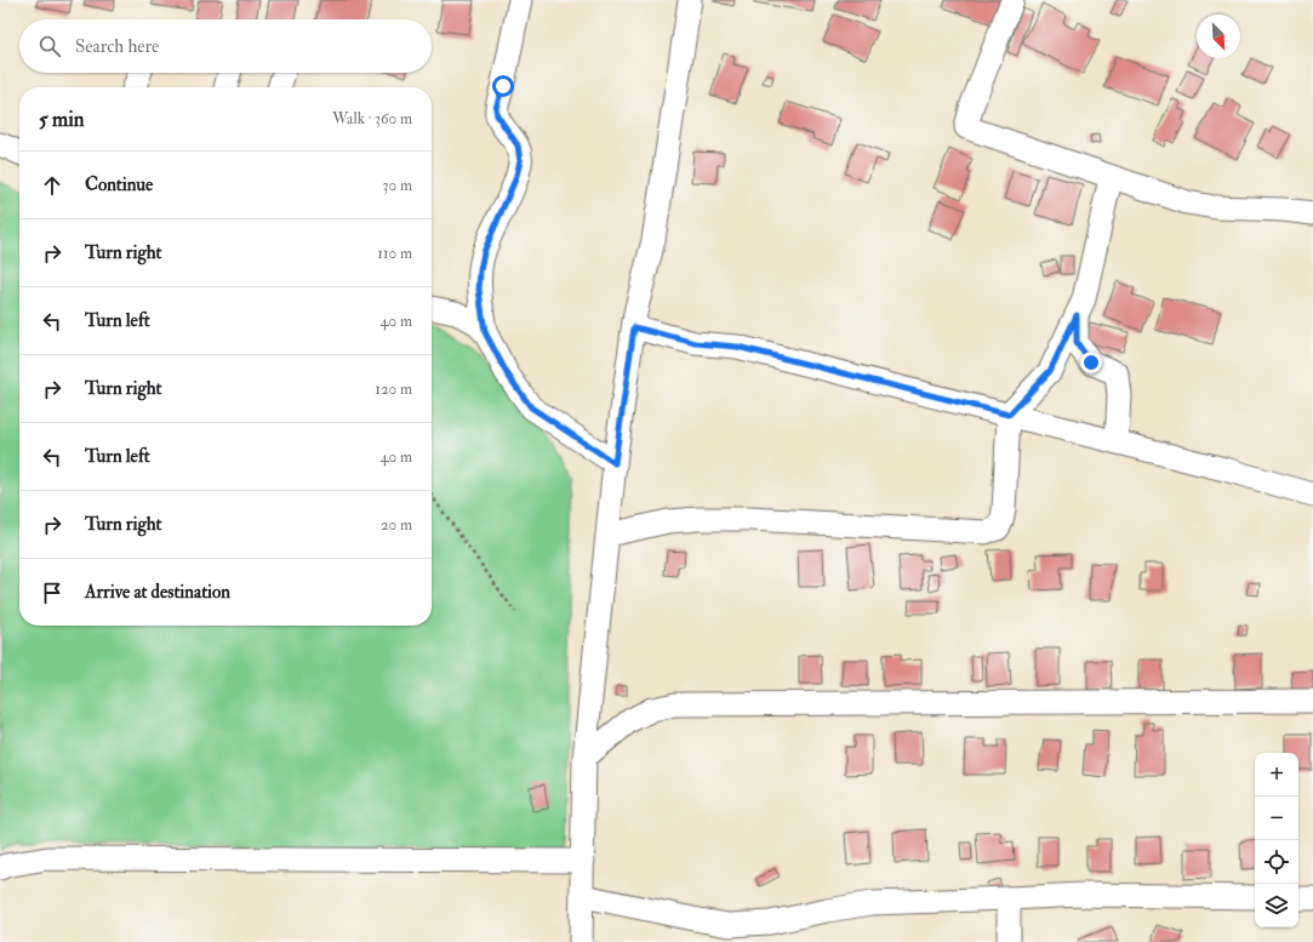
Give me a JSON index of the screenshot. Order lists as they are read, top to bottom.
{
  "north": "bottom right",
  "page": {
    "search": "Search here",
    "heading": ["5 min", "Walk · 360 m"],
    "list": [
      ["Continue", "30 m"],
      ["Turn right", "110 m"],
      ["Turn left", "40 m"],
      ["Turn right", "120 m"],
      ["Turn left", "40 m"],
      ["Turn right", "20 m"],
      "Arrive at destination"
    ],
    "map_buttons": ["+", "−"]
  }
}
